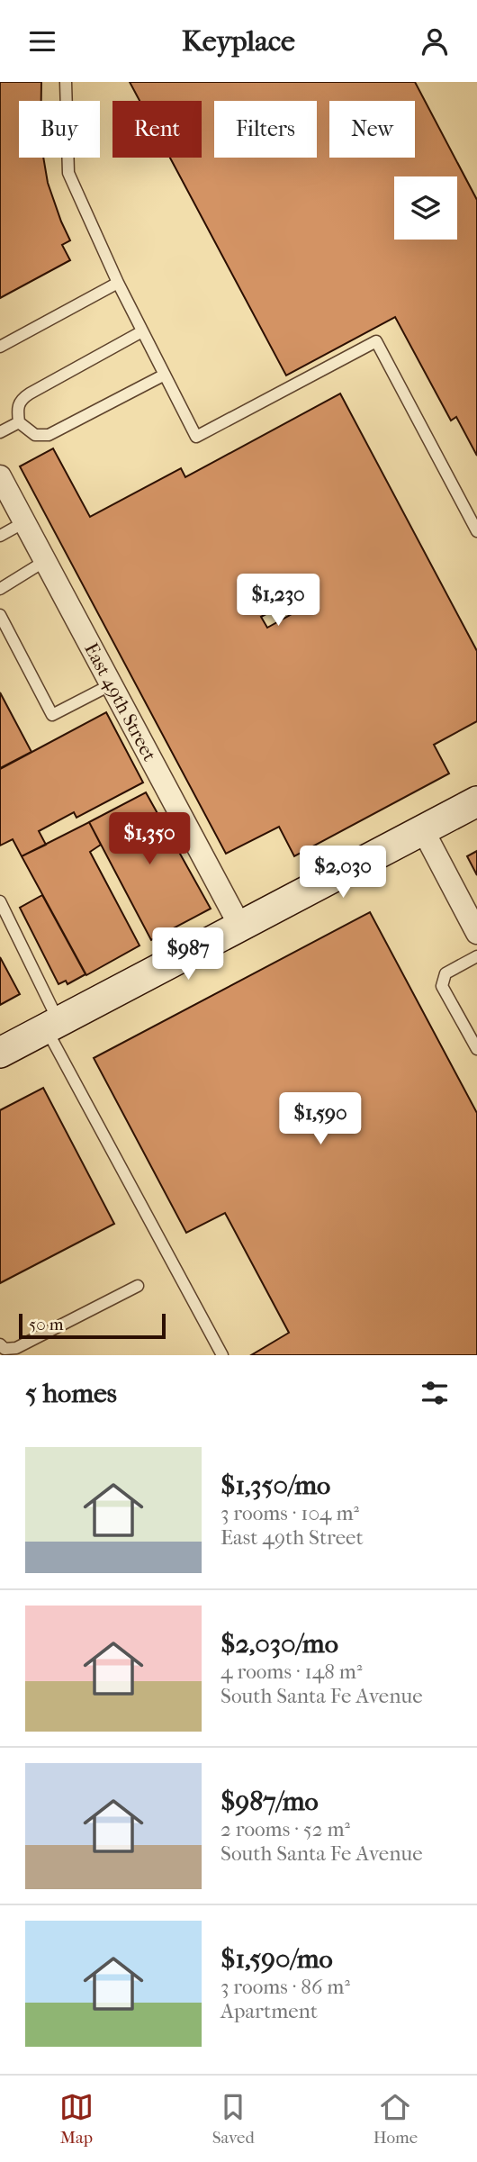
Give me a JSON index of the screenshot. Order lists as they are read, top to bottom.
{
  "streets": {
    "street": ["East 49th Street"]
  },
  "scale_bar": "50 m",
  "page": {
    "header": "Keyplace",
    "chip": [
      "Buy",
      "Rent",
      "Filters",
      "New"
    ],
    "price": [
      "$1,230",
      "$1,350",
      "$2,030",
      "$987",
      "$1,590"
    ],
    "scale": "50 m",
    "heading": "5 homes",
    "list": [
      {
        "name": "$1,350/mo",
        "note": "3 rooms · 104 m² · East 49th Street"
      },
      {
        "name": "$2,030/mo",
        "note": "4 rooms · 148 m² · South Santa Fe Avenue"
      },
      {
        "name": "$987/mo",
        "note": "2 rooms · 52 m² · South Santa Fe Avenue"
      },
      {
        "name": "$1,590/mo",
        "note": "3 rooms · 86 m² · Apartment"
      }
    ],
    "tabs": ["Map", "Saved", "Home"]
  }
}
